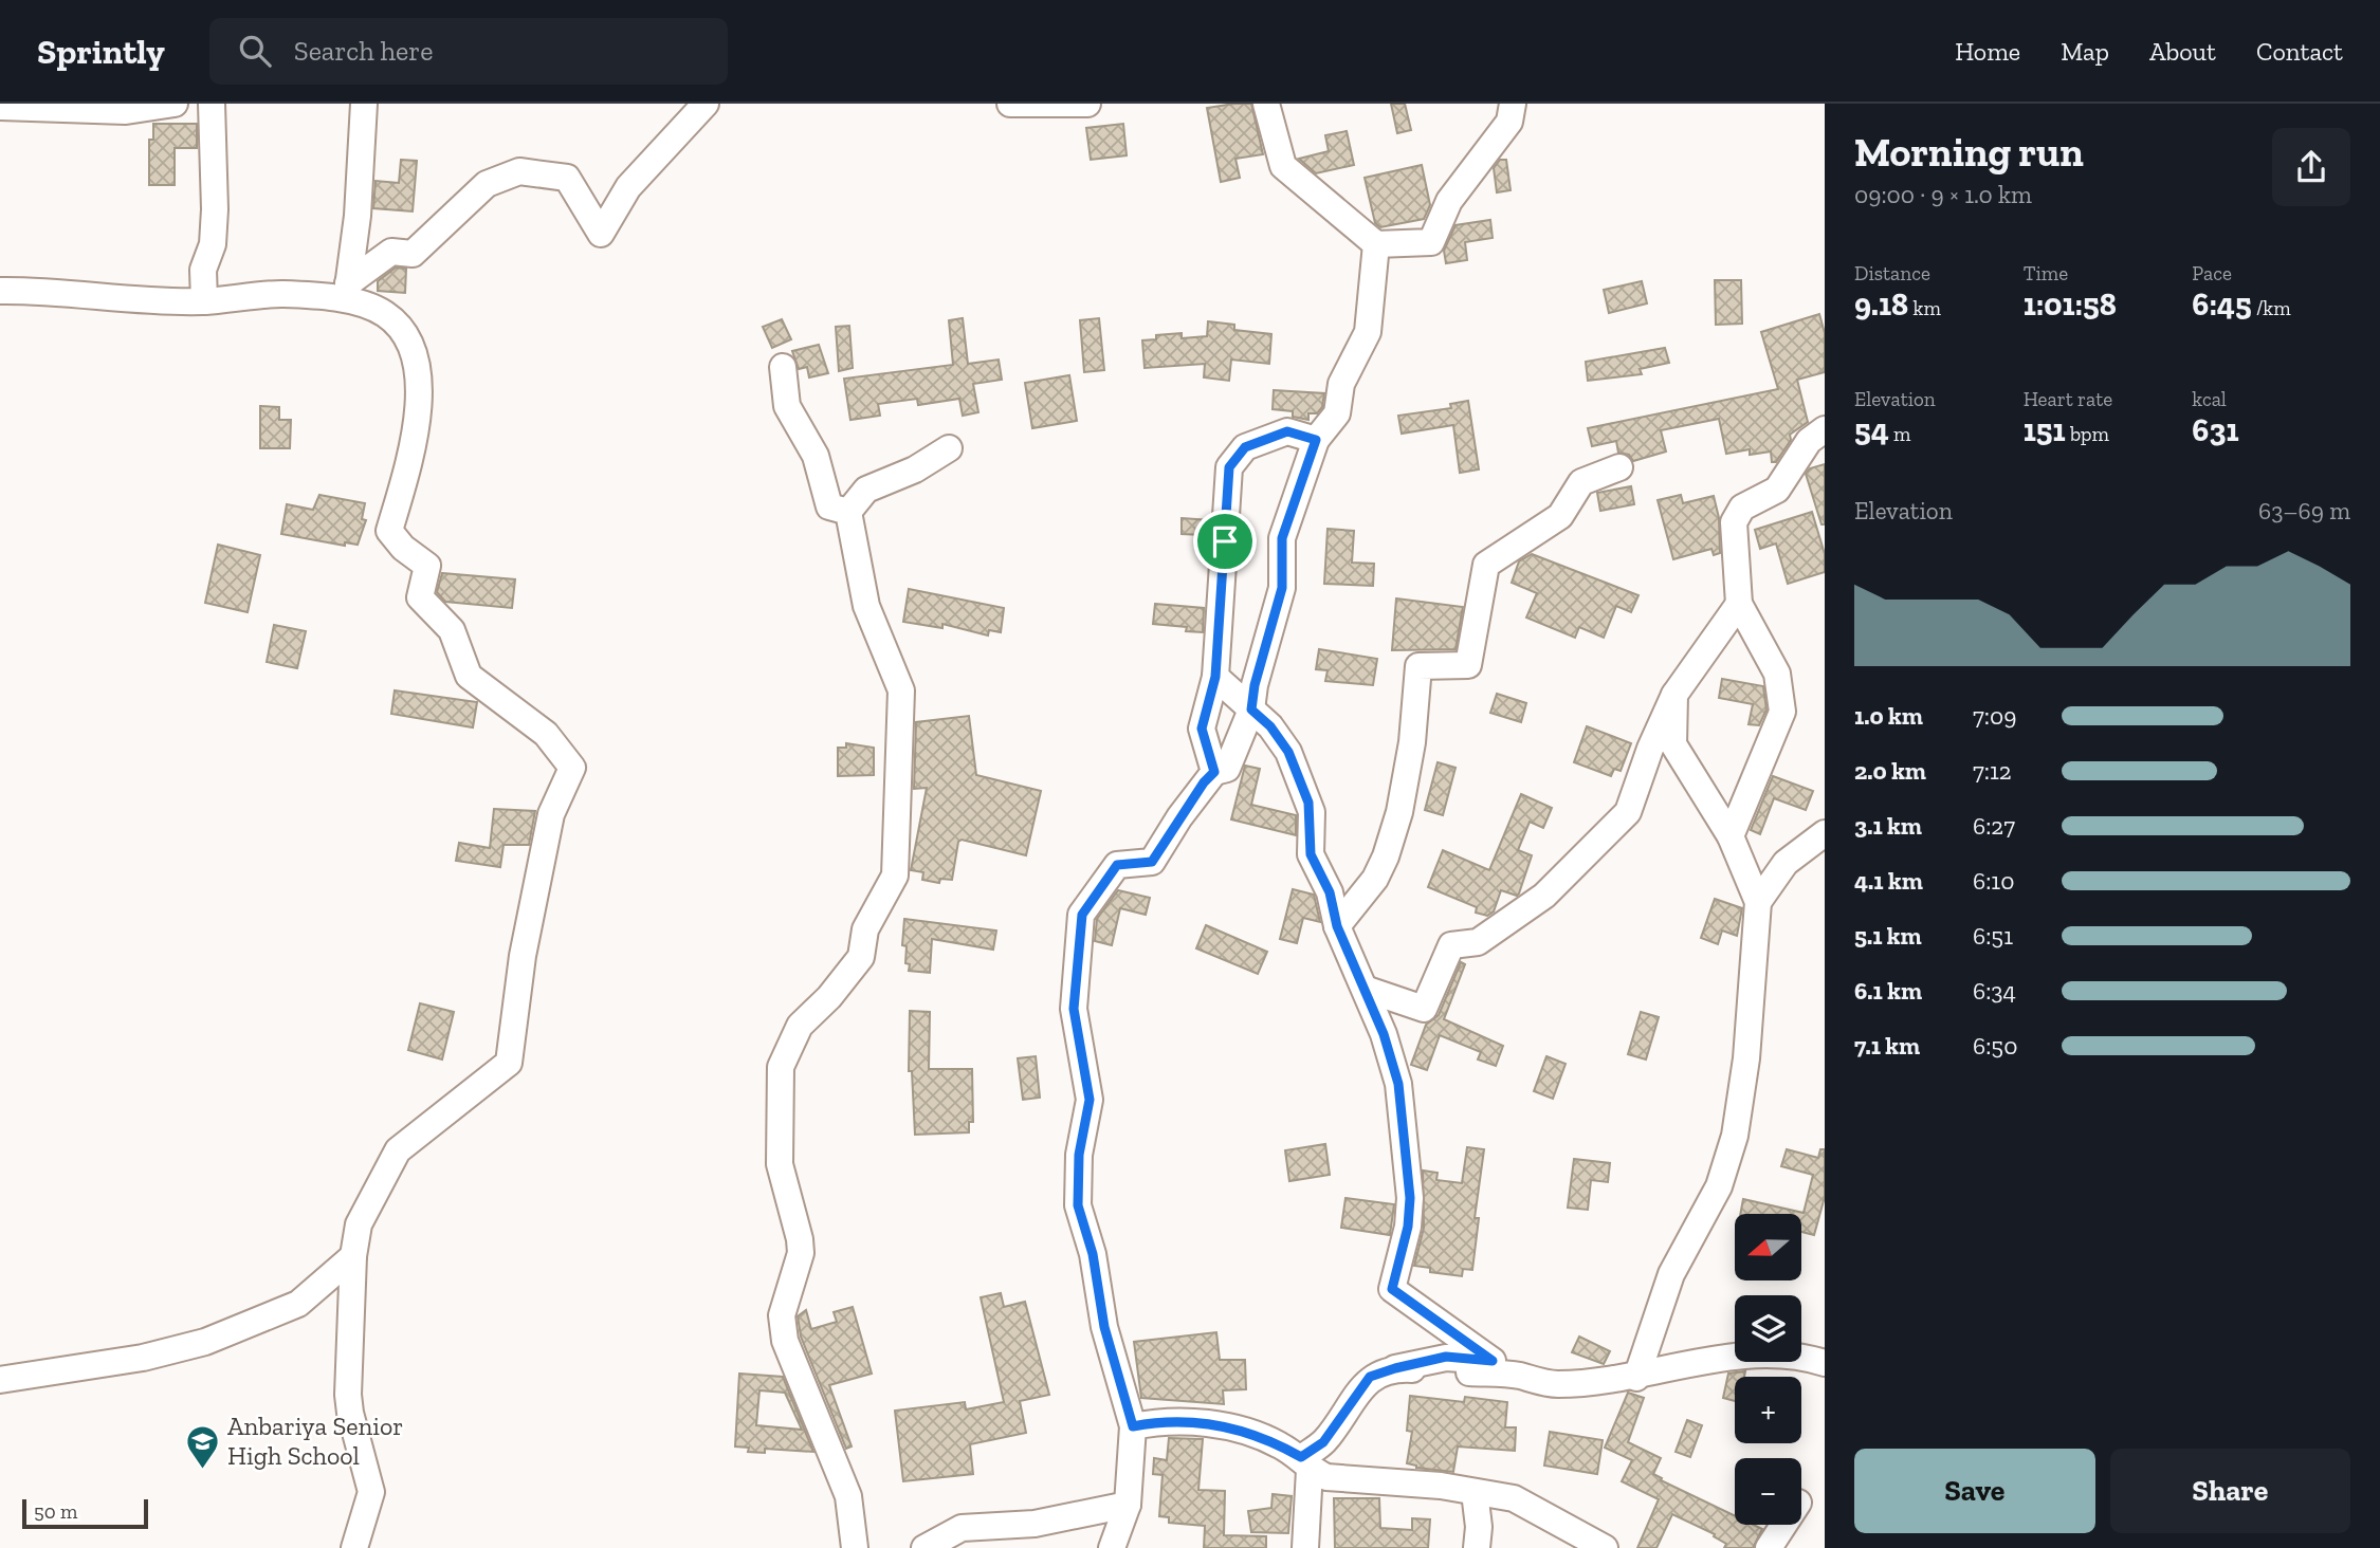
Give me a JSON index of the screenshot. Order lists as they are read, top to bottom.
{
  "places": {
    "school or university": ["Anbariya Senior High School"]
  },
  "scale_bar": "50 m",
  "north": "left",
  "page": {
    "header": "Sprintly",
    "search": "Search here",
    "nav": [
      "Home",
      "Map",
      "About",
      "Contact"
    ],
    "heading": ["Morning run", "09:00 · 9 × 1.0 km"],
    "stats": [
      ["Distance", "9.18 km"],
      ["Time", "1:01:58"],
      ["Pace", "6:45 /km"],
      ["Elevation", "54 m"],
      ["Heart rate", "151 bpm"],
      ["kcal", "631"]
    ],
    "chart": ["Elevation", "63–69 m"],
    "list": [
      {
        "name": "1.0 km",
        "note": "7:09"
      },
      {
        "name": "2.0 km",
        "note": "7:12"
      },
      {
        "name": "3.1 km",
        "note": "6:27"
      },
      {
        "name": "4.1 km",
        "note": "6:10"
      },
      {
        "name": "5.1 km",
        "note": "6:51"
      },
      {
        "name": "6.1 km",
        "note": "6:34"
      },
      {
        "name": "7.1 km",
        "note": "6:50"
      }
    ],
    "map_buttons": ["+", "−"],
    "buttons": ["Save", "Share"],
    "scale": "50 m"
  }
}
